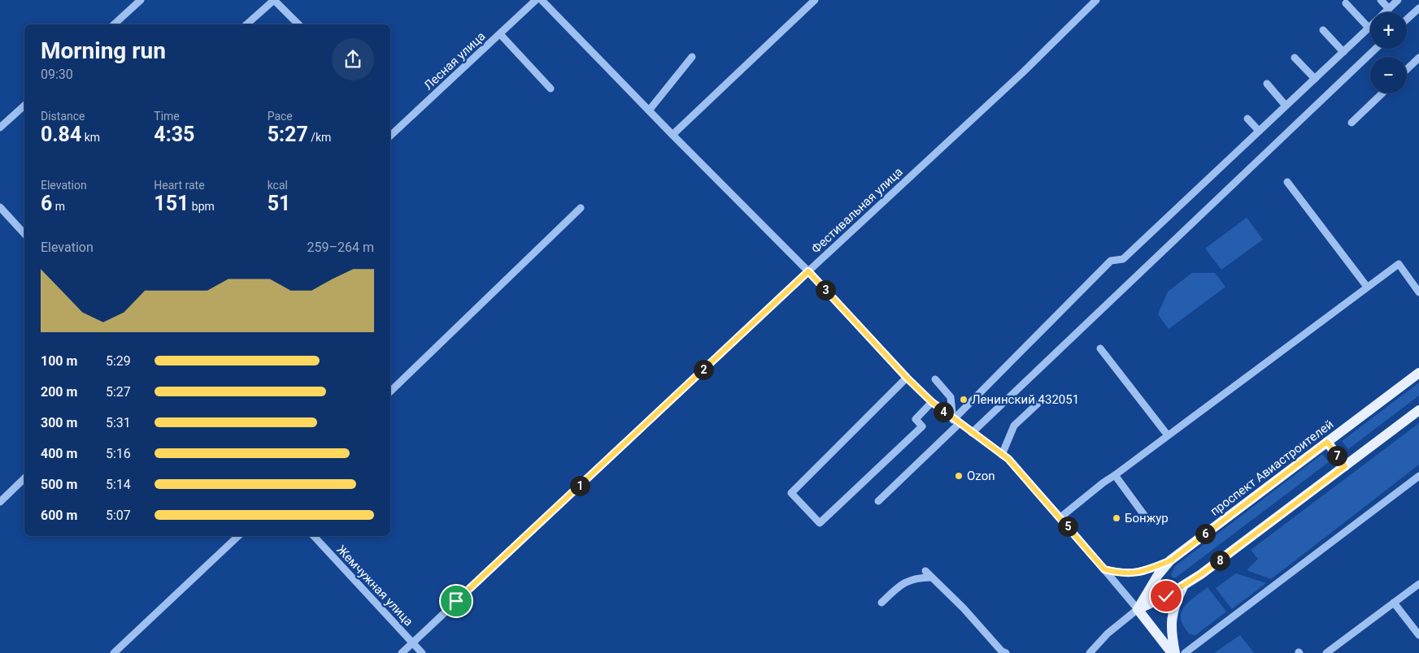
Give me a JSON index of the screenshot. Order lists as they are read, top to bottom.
{
  "streets": {
    "main road": ["проспект Авиастроителей"],
    "street": ["Лесная улица", "Фестивальная улица", "Жемчужная улица"]
  },
  "crossings": [
    ["Фестивальная улица", "Жемчужная улица"]
  ],
  "places": ["Ленинский 432051", "Ozon", "Бонжур"],
  "page": {
    "map_buttons": ["+", "−"],
    "heading": ["Morning run", "09:30"],
    "stats": [
      ["Distance", "0.84 km"],
      ["Time", "4:35"],
      ["Pace", "5:27 /km"],
      ["Elevation", "6 m"],
      ["Heart rate", "151 bpm"],
      ["kcal", "51"]
    ],
    "chart": ["Elevation", "259–264 m"],
    "pins": [
      "3",
      "2",
      "4",
      "7",
      "1",
      "5",
      "6",
      "8"
    ],
    "list": [
      {
        "name": "100 m",
        "note": "5:29"
      },
      {
        "name": "200 m",
        "note": "5:27"
      },
      {
        "name": "300 m",
        "note": "5:31"
      },
      {
        "name": "400 m",
        "note": "5:16"
      },
      {
        "name": "500 m",
        "note": "5:14"
      },
      {
        "name": "600 m",
        "note": "5:07"
      }
    ]
  }
}
